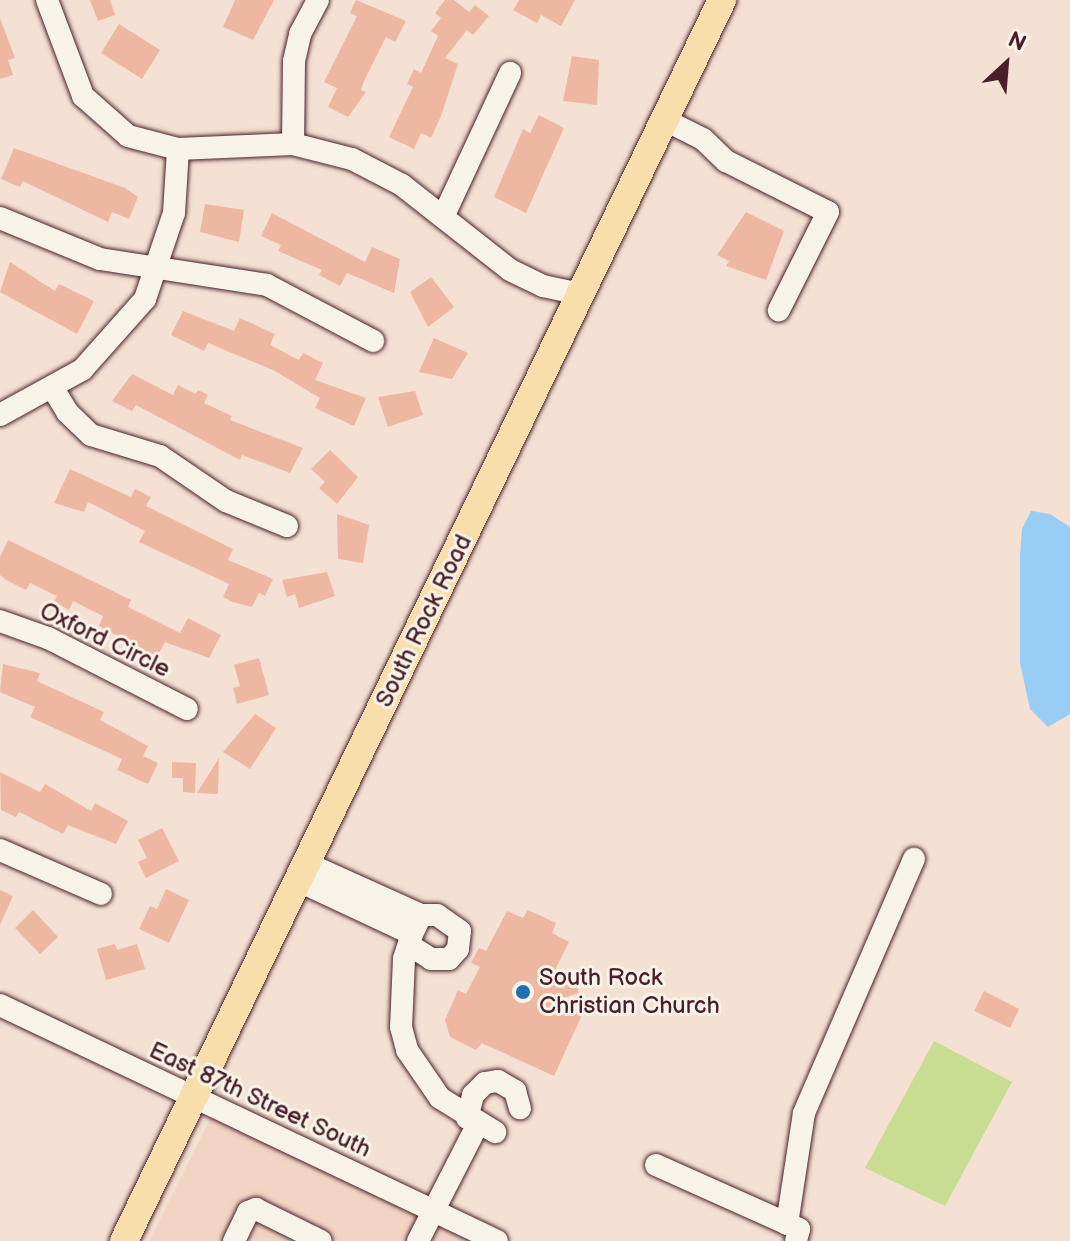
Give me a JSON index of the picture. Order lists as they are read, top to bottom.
{
  "streets": {
    "main road": ["South Rock Road"],
    "street": ["Oxford Circle", "East 87th Street South"]
  },
  "crossings": [
    ["South Rock Road", "East 87th Street South"]
  ],
  "places": ["South Rock Christian Church"],
  "north": "top right"
}
